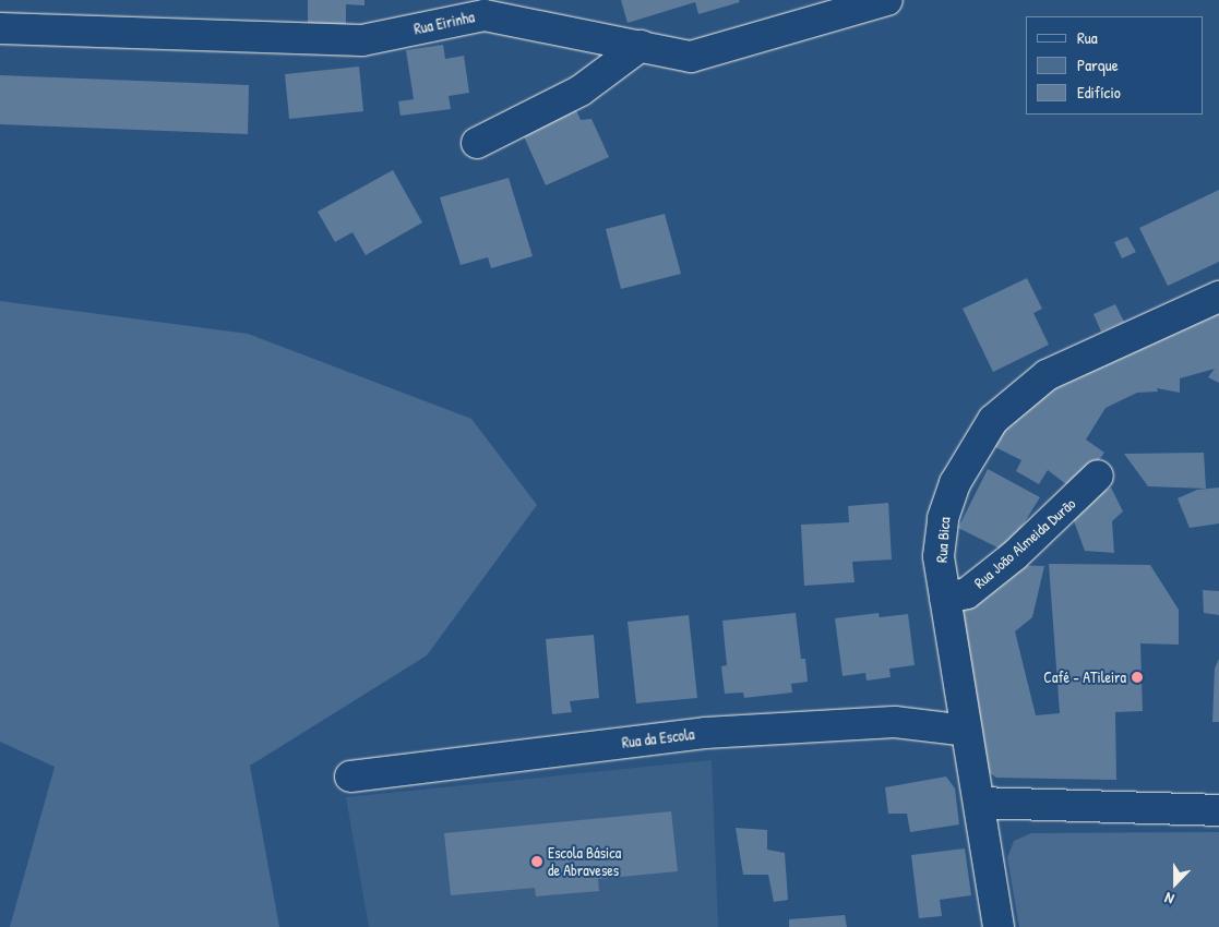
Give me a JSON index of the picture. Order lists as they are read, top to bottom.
{
  "streets": {
    "street": [
      "Rua Eirinha",
      "Rua Bica",
      "Rua João Almeida Durão",
      "Rua da Escola"
    ]
  },
  "crossings": [
    ["Rua Bica", "Rua João Almeida Durão"],
    ["Rua Bica", "Rua da Escola"]
  ],
  "places": ["Café - ATileira", "Escola Básica de Abraveses"],
  "legend": ["Rua", "Parque", "Edifício"],
  "north": "bottom"
}
